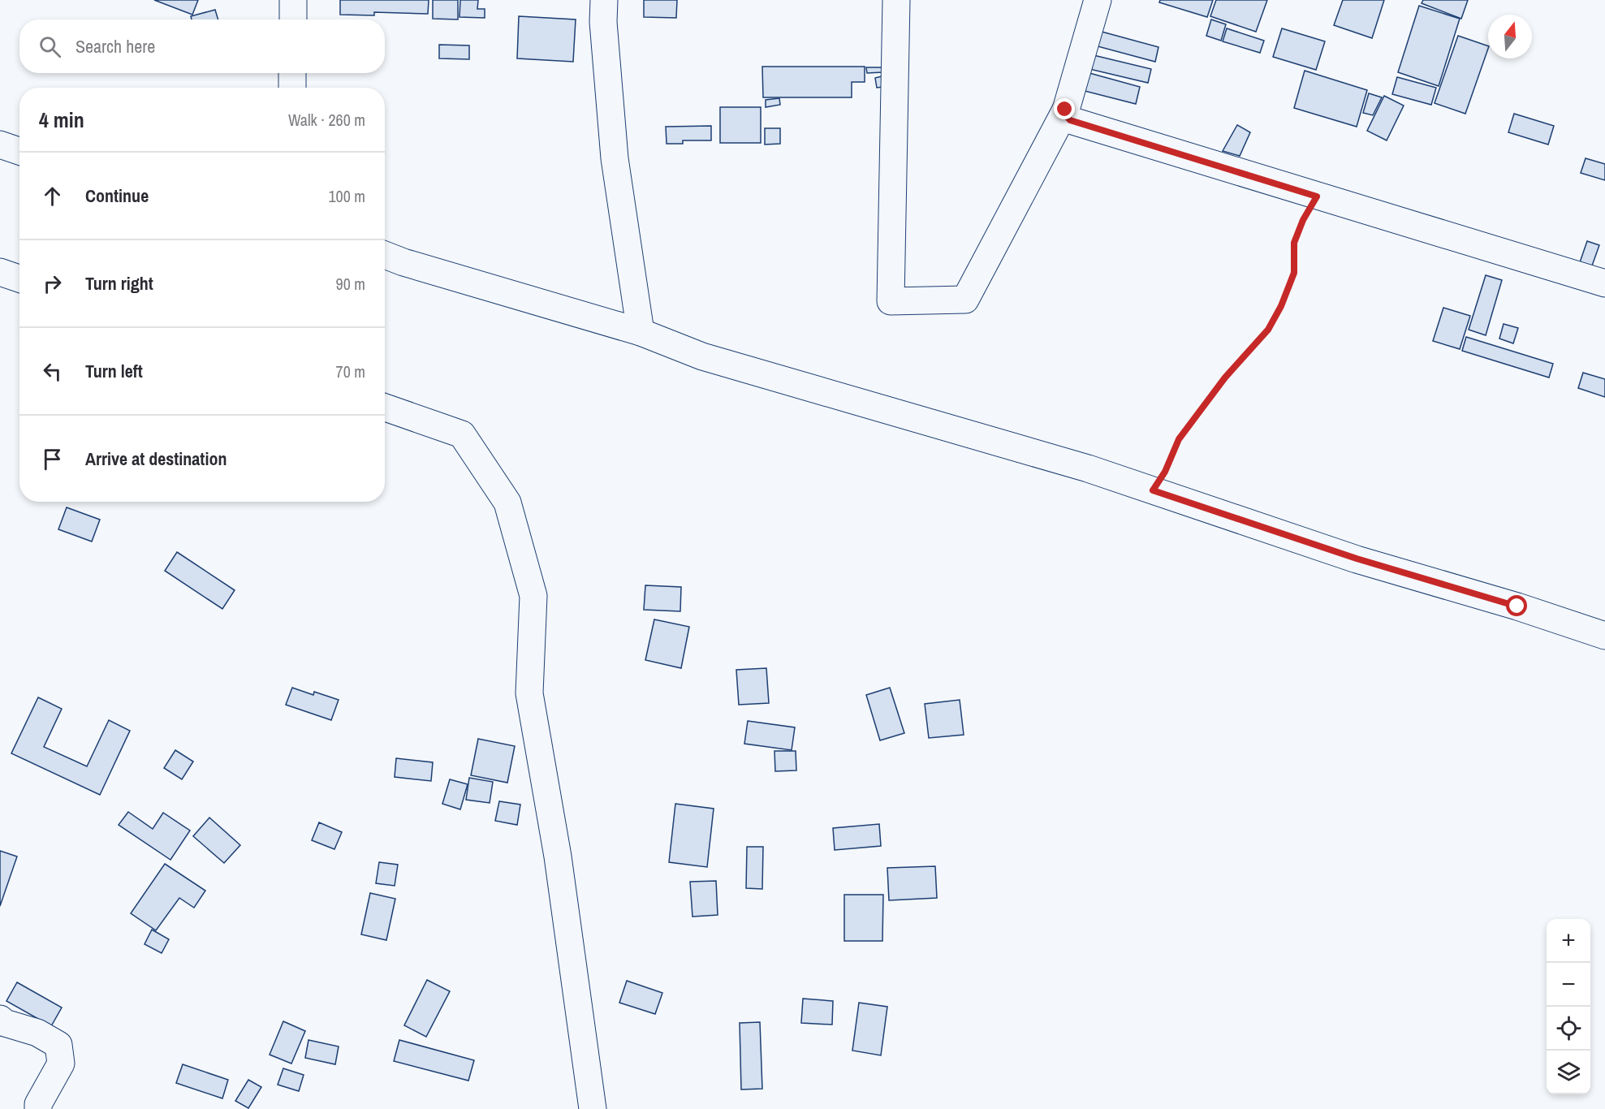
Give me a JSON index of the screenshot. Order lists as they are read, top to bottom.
{
  "north": "top",
  "page": {
    "search": "Search here",
    "heading": ["4 min", "Walk · 260 m"],
    "list": [
      ["Continue", "100 m"],
      ["Turn right", "90 m"],
      ["Turn left", "70 m"],
      "Arrive at destination"
    ],
    "map_buttons": ["+", "−"]
  }
}
